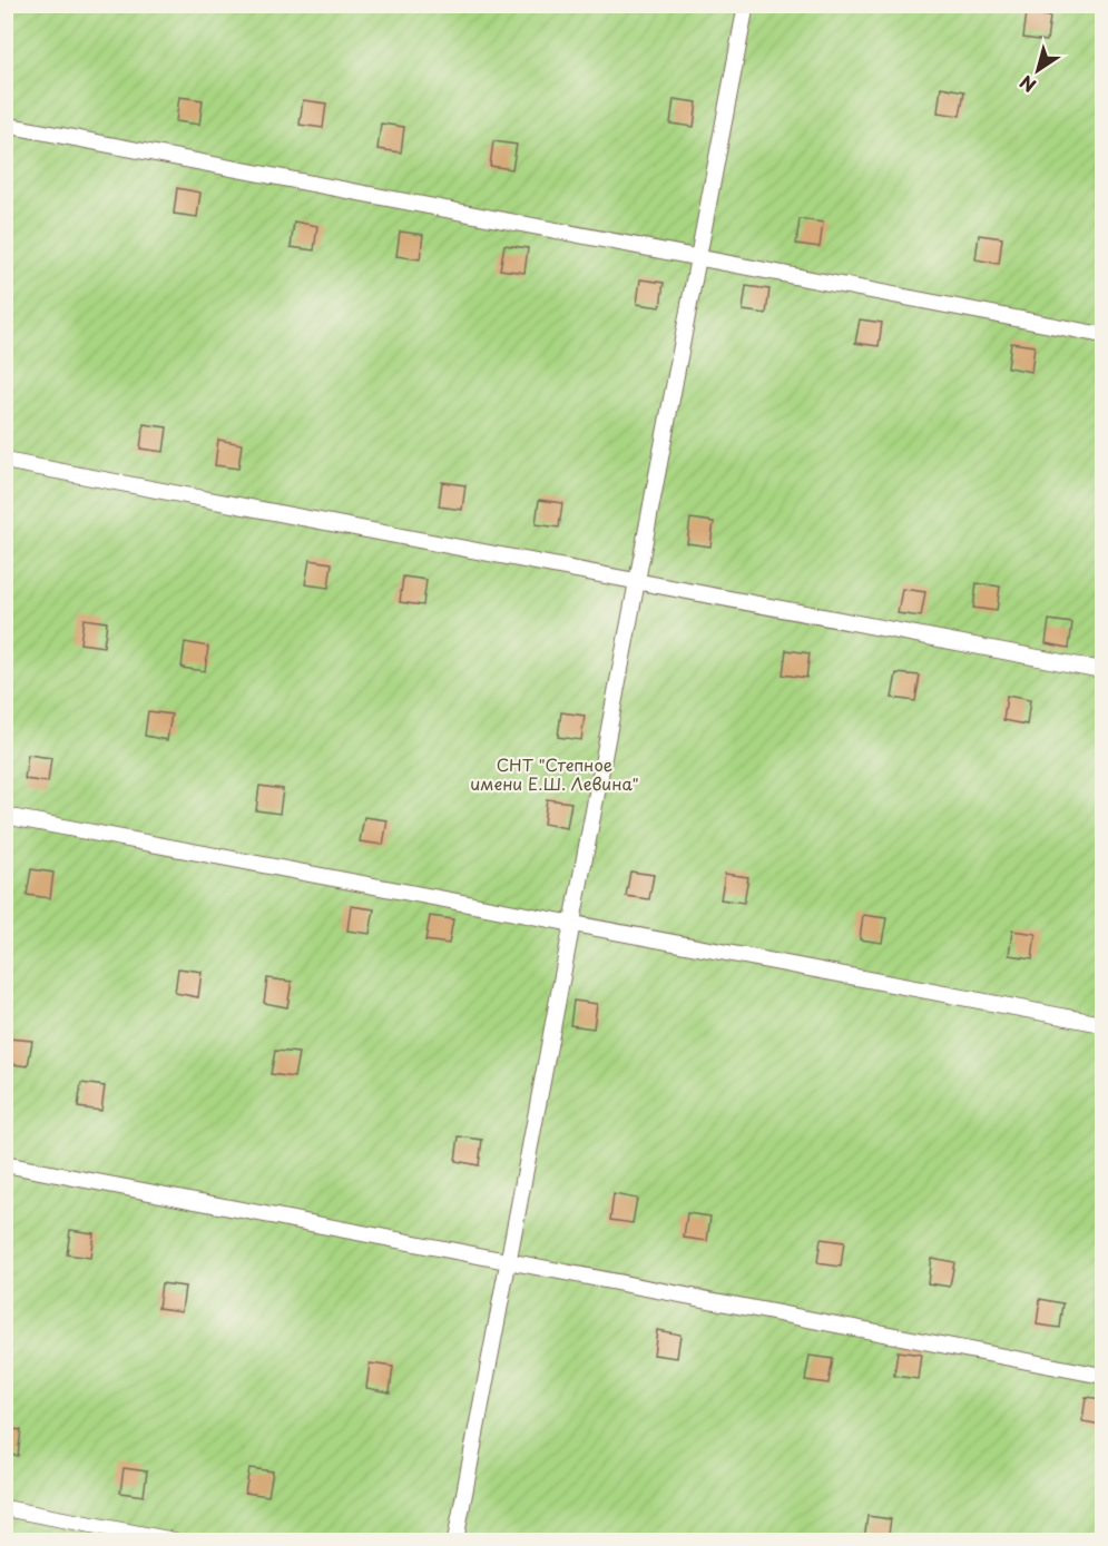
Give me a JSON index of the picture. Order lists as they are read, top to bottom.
{
  "parks": ["СНТ \"Степное имени Е.Ш. Левина\""],
  "north": "bottom left"
}
